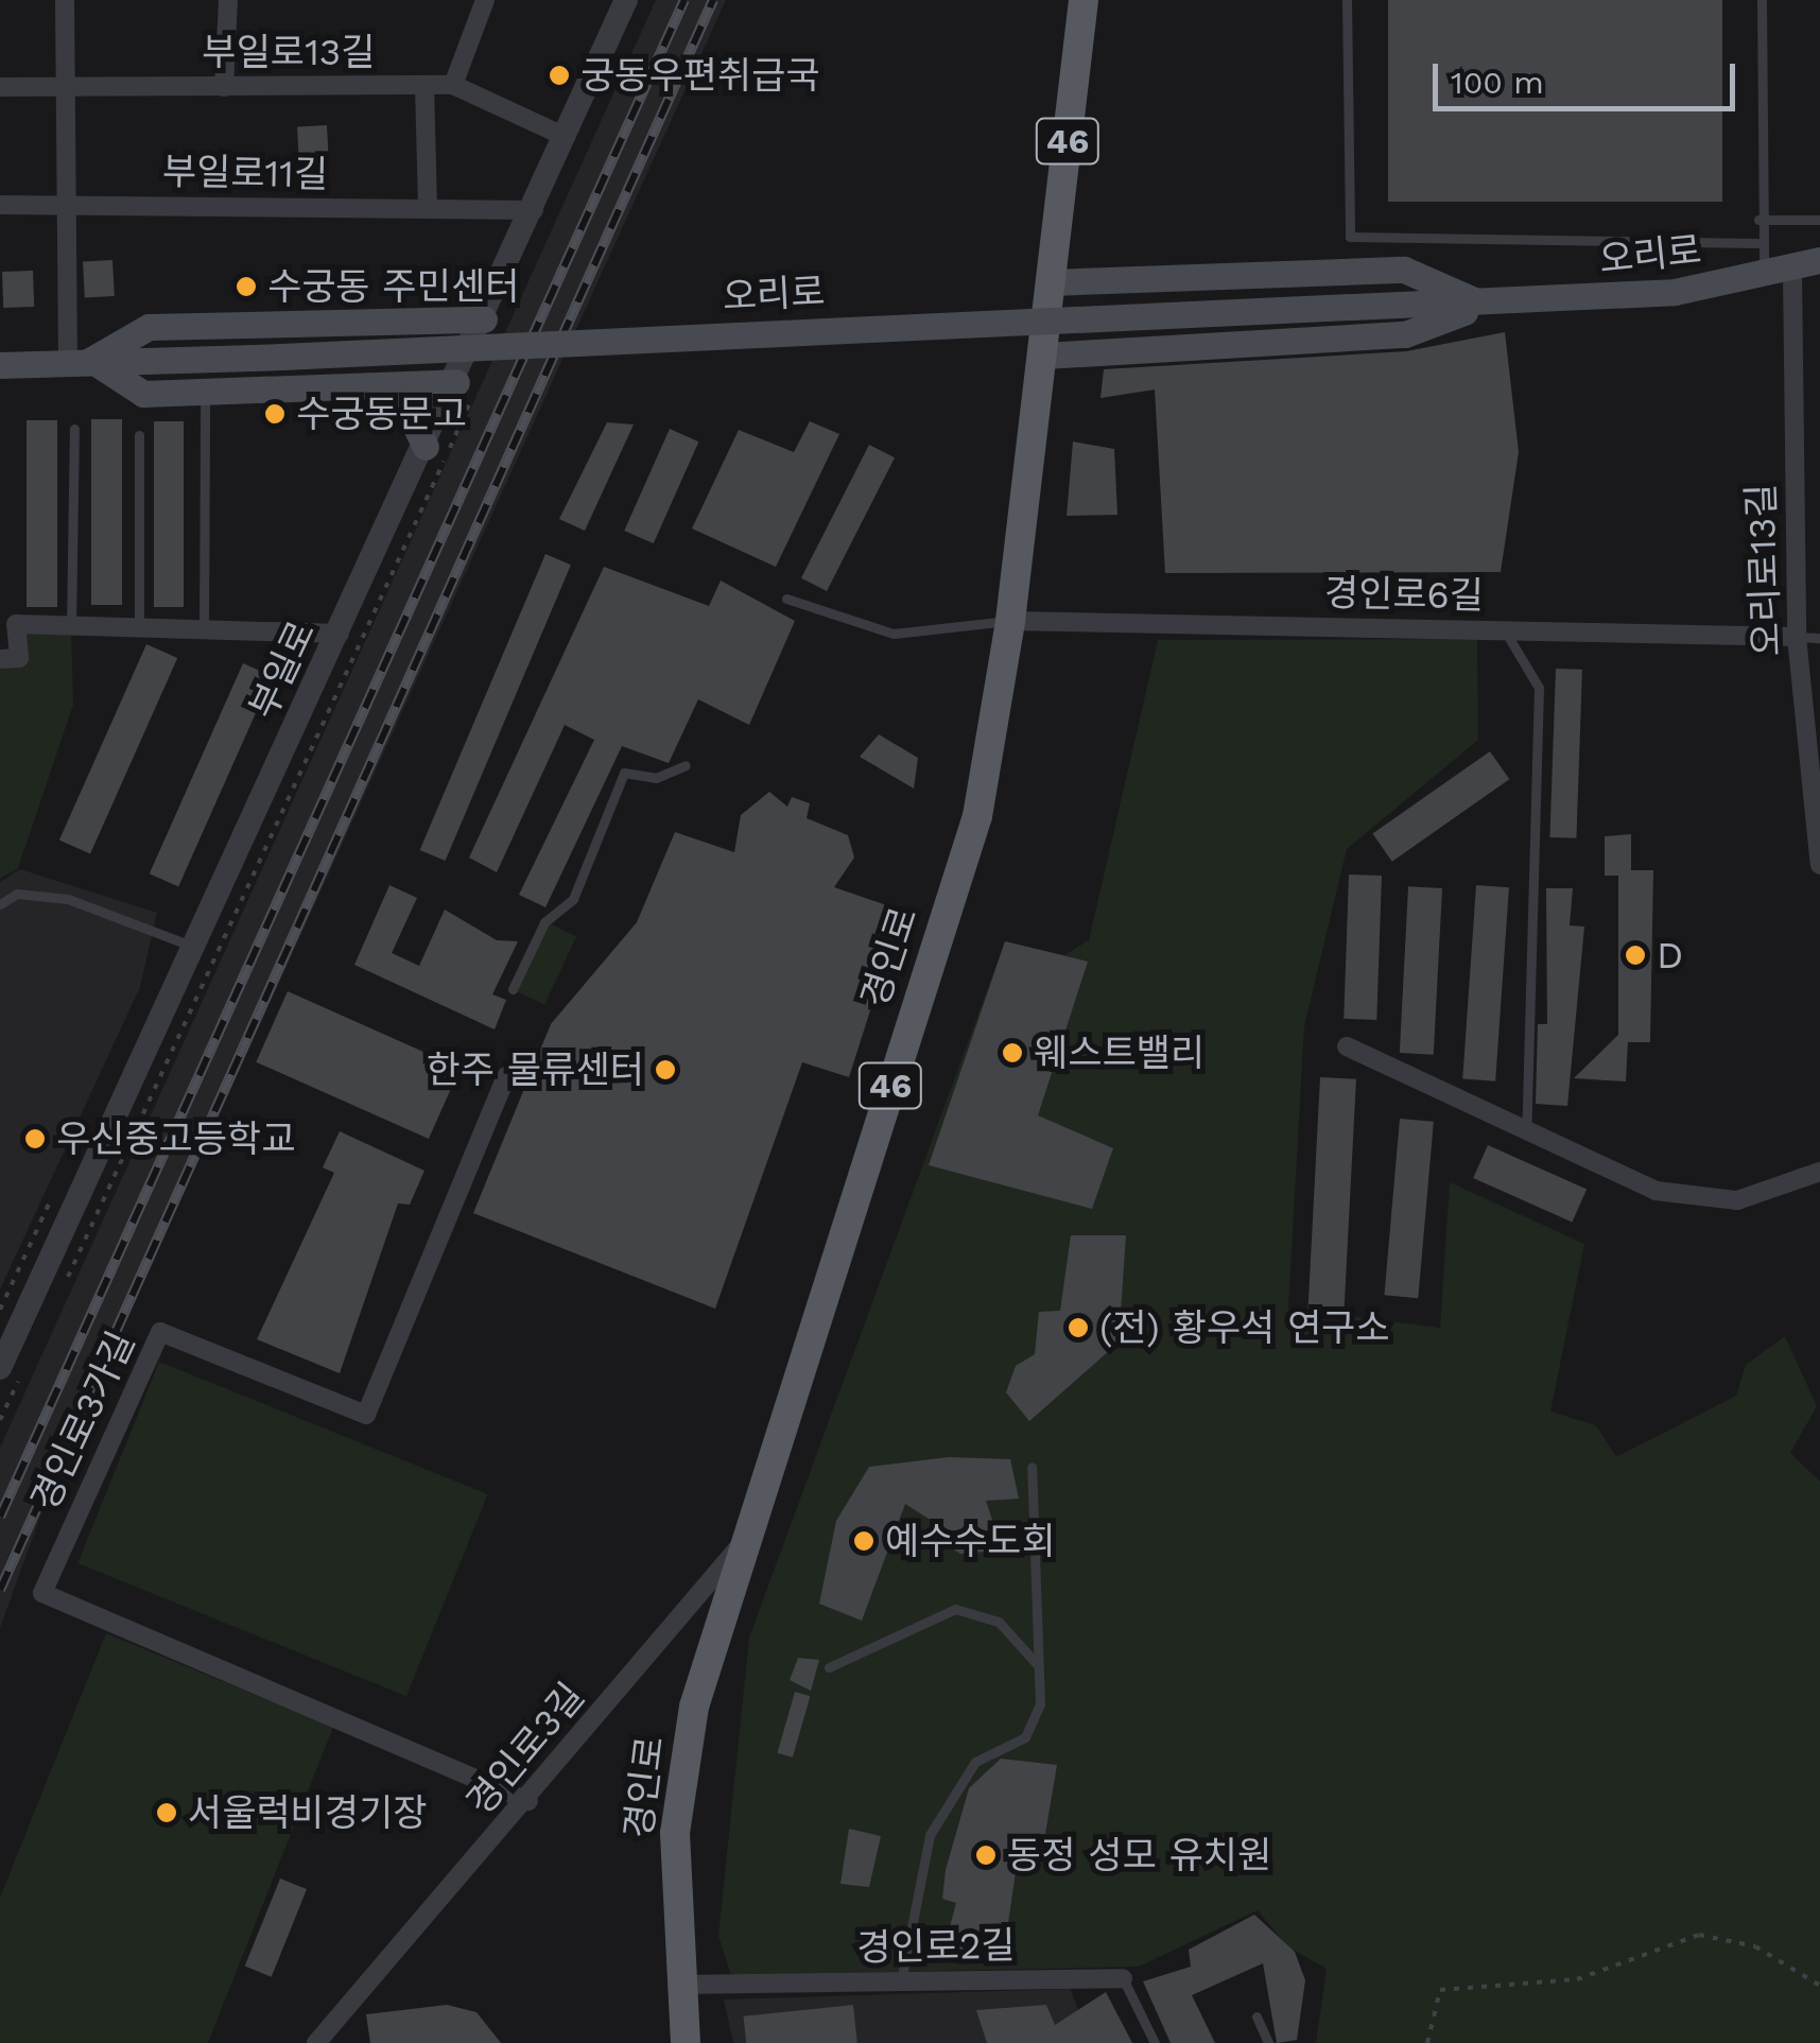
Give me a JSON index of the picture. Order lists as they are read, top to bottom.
{
  "streets": {
    "main road": ["46", "오리로", "경인로"],
    "street": [
      "부일로13길",
      "부일로11길",
      "오리로13길",
      "경인로6길",
      "부일로",
      "경인로3가길",
      "경인로3길",
      "경인로2길"
    ]
  },
  "crossings": [
    ["부일로13길", "부일로"],
    ["부일로11길", "부일로"],
    ["오리로", "오리로13길"],
    ["오리로", "경인로"],
    ["오리로13길", "경인로6길"],
    ["경인로6길", "경인로"],
    ["경인로", "경인로3길"],
    ["경인로", "경인로2길"],
    ["경인로3가길", "경인로3길"]
  ],
  "places": [
    "궁동우편취급국",
    "수궁동 주민센터",
    "수궁동문고",
    "D",
    "웨스트밸리",
    "한주 물류센터",
    "우신중고등학교",
    "(전) 황우석 연구소",
    "예수수도회",
    "서울럭비경기장",
    "동정 성모 유치원"
  ],
  "scale_bar": "100 m"
}
